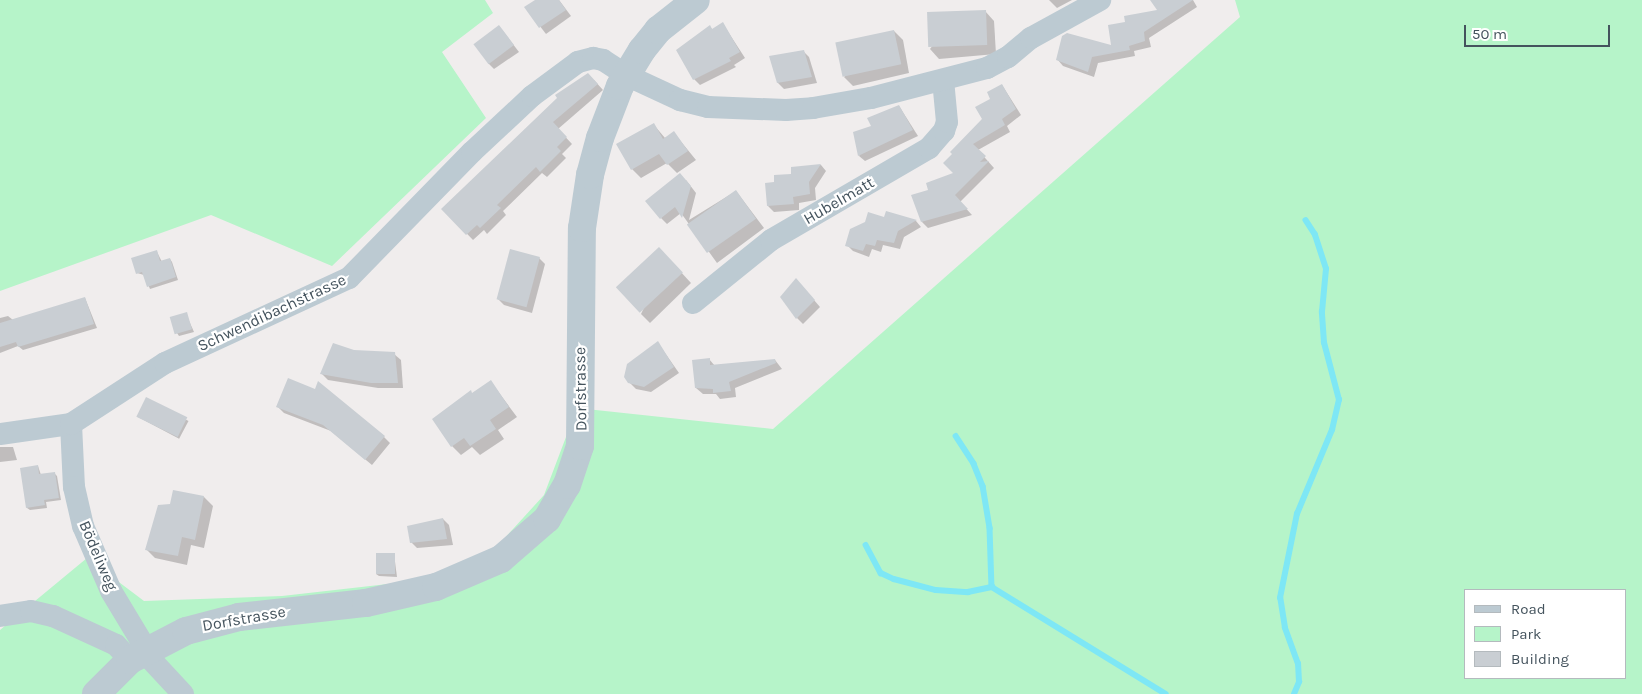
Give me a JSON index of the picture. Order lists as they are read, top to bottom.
{
  "streets": {
    "street": [
      "Hubelmatt",
      "Schwendibachstrasse",
      "Dorfstrasse",
      "Bödeliweg"
    ]
  },
  "crossings": [
    ["Schwendibachstrasse", "Dorfstrasse"],
    ["Schwendibachstrasse", "Bödeliweg"],
    ["Dorfstrasse", "Bödeliweg"]
  ],
  "legend": ["Road", "Park", "Building"],
  "scale_bar": "50 m"
}
